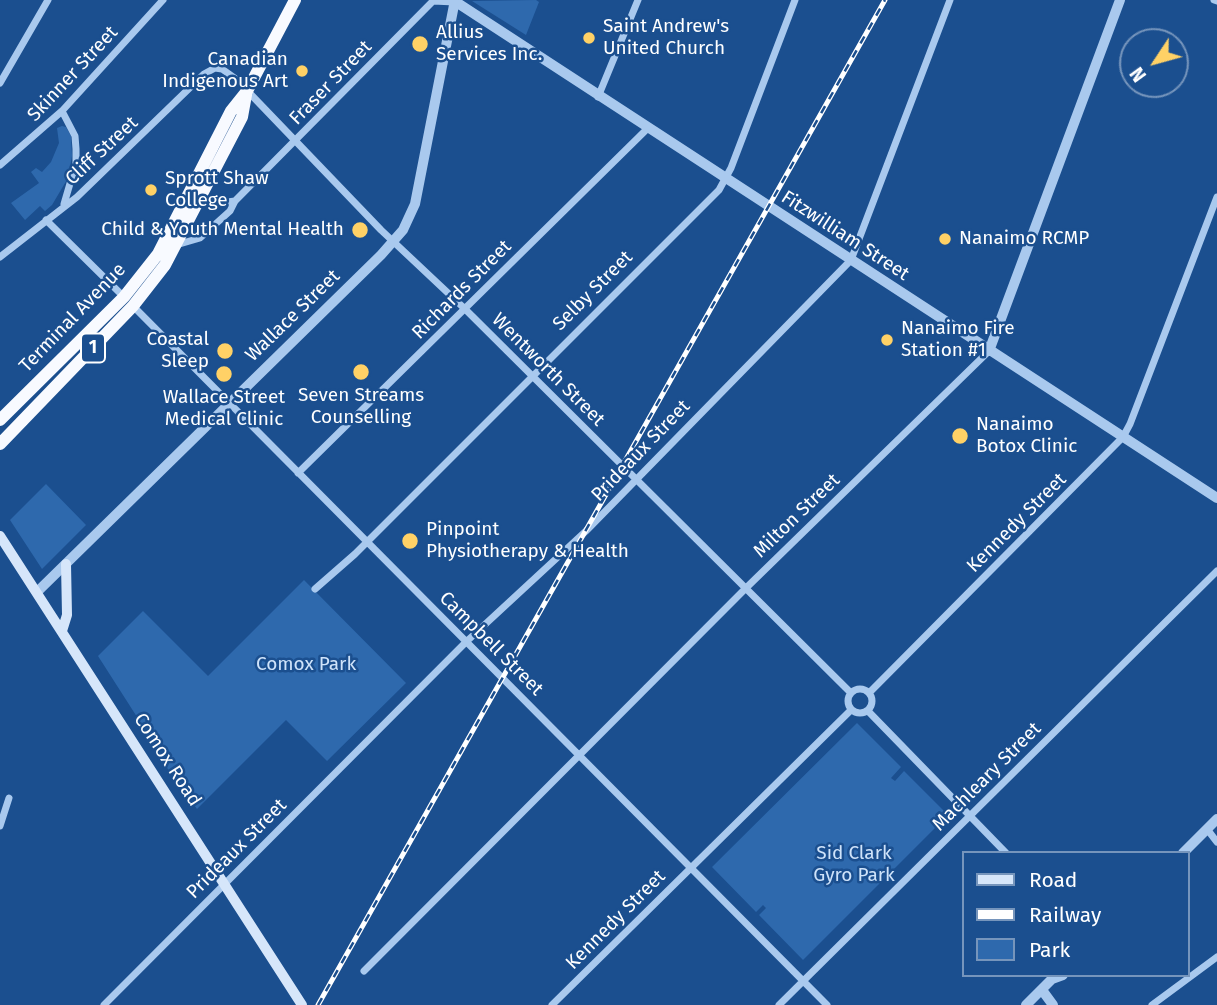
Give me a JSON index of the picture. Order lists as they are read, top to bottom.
{
  "streets": {
    "highway": ["Terminal Avenue", "1"],
    "main road": ["Comox Road"],
    "street": [
      "Skinner Street",
      "Fraser Street",
      "Cliff Street",
      "Fitzwilliam Street",
      "Richards Street",
      "Selby Street",
      "Wallace Street",
      "Wentworth Street",
      "Prideaux Street",
      "Milton Street",
      "Kennedy Street",
      "Campbell Street",
      "Machleary Street"
    ]
  },
  "crossings": [
    ["Fraser Street", "Fitzwilliam Street"],
    ["Fraser Street", "Wallace Street"],
    ["Fraser Street", "Terminal Avenue"],
    ["Fraser Street", "Wentworth Street"],
    ["Cliff Street", "Wentworth Street"],
    ["Cliff Street", "Campbell Street"],
    ["Fitzwilliam Street", "Richards Street"],
    ["Fitzwilliam Street", "Selby Street"],
    ["Fitzwilliam Street", "Wallace Street"],
    ["Fitzwilliam Street", "Prideaux Street"],
    ["Fitzwilliam Street", "Milton Street"],
    ["Fitzwilliam Street", "Kennedy Street"],
    ["Richards Street", "Wentworth Street"],
    ["Richards Street", "Campbell Street"],
    ["Selby Street", "Wentworth Street"],
    ["Selby Street", "Campbell Street"],
    ["Wallace Street", "Wentworth Street"],
    ["Wallace Street", "Campbell Street"],
    ["Wallace Street", "Comox Road"],
    ["Terminal Avenue", "Wentworth Street"],
    ["Terminal Avenue", "Campbell Street"],
    ["Wentworth Street", "Prideaux Street"],
    ["Wentworth Street", "Milton Street"],
    ["Wentworth Street", "Kennedy Street"],
    ["Prideaux Street", "Campbell Street"],
    ["Prideaux Street", "Comox Road"],
    ["Milton Street", "Campbell Street"],
    ["Kennedy Street", "Campbell Street"],
    ["Campbell Street", "Machleary Street"]
  ],
  "parks": ["Comox Park", "Sid Clark Gyro Park"],
  "places": [
    "Saint Andrew's United Church",
    "Allius Services Inc.",
    "Canadian Indigenous Art",
    "Sprott Shaw College",
    "Child & Youth Mental Health",
    "Nanaimo RCMP",
    "Nanaimo Fire Station #1",
    "Coastal Sleep",
    "Seven Streams Counselling",
    "Wallace Street Medical Clinic",
    "Nanaimo Botox Clinic",
    "Pinpoint Physiotherapy & Health"
  ],
  "legend": ["Road", "Railway", "Park"],
  "north": "bottom left"
}
